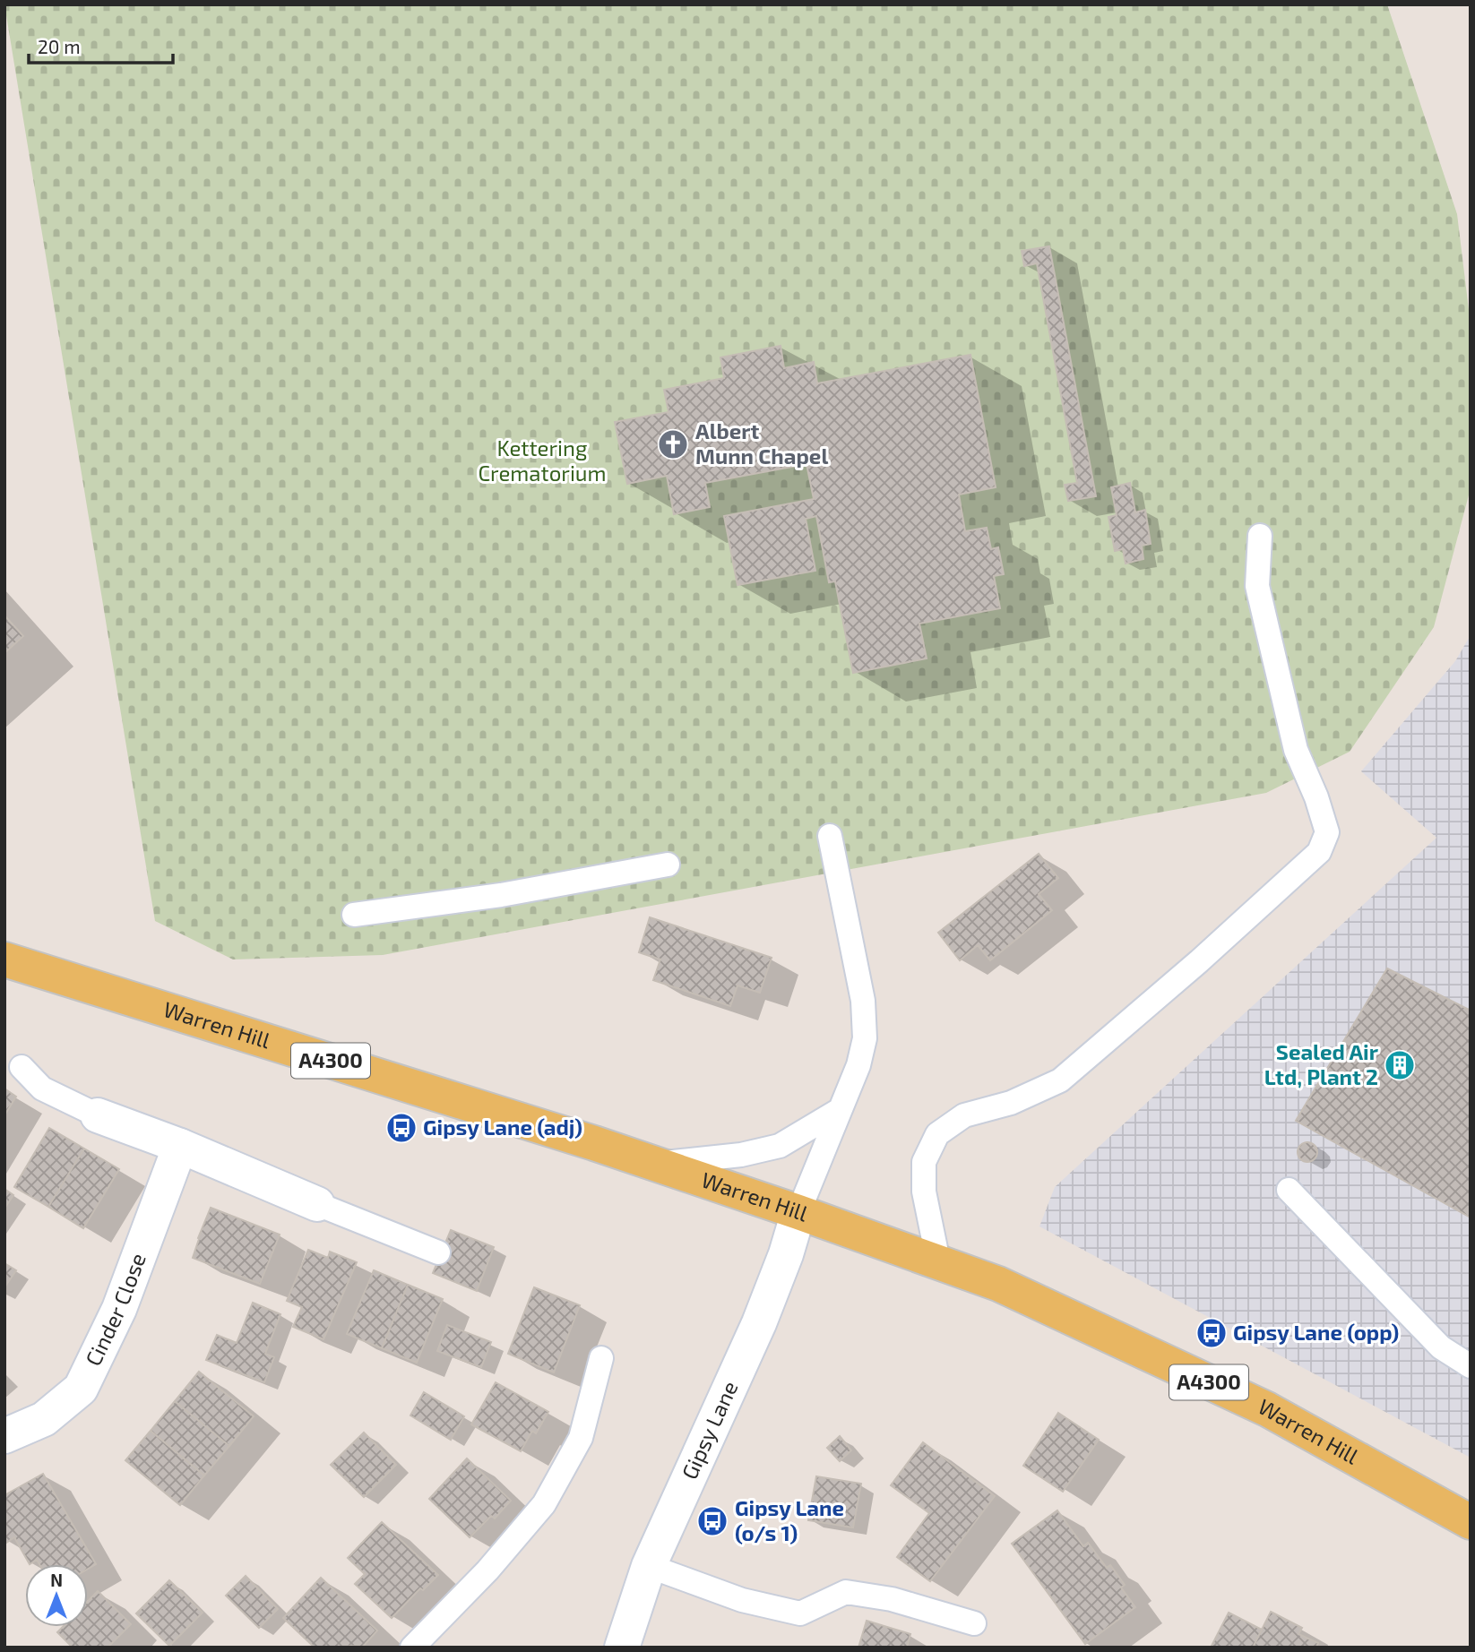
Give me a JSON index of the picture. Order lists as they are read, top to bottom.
{
  "streets": {
    "main road": ["Warren Hill", "A4300"],
    "street": ["Cinder Close", "Gipsy Lane"]
  },
  "crossings": [
    ["Warren Hill", "Gipsy Lane"]
  ],
  "parks": ["Kettering Crematorium"],
  "places": {
    "church": ["Albert Munn Chapel"],
    "building": ["Sealed Air Ltd, Plant 2"],
    "bus stop": ["Gipsy Lane (adj)", "Gipsy Lane (opp)", "Gipsy Lane (o/s 1)"]
  },
  "scale_bar": "20 m",
  "north": "top"
}
